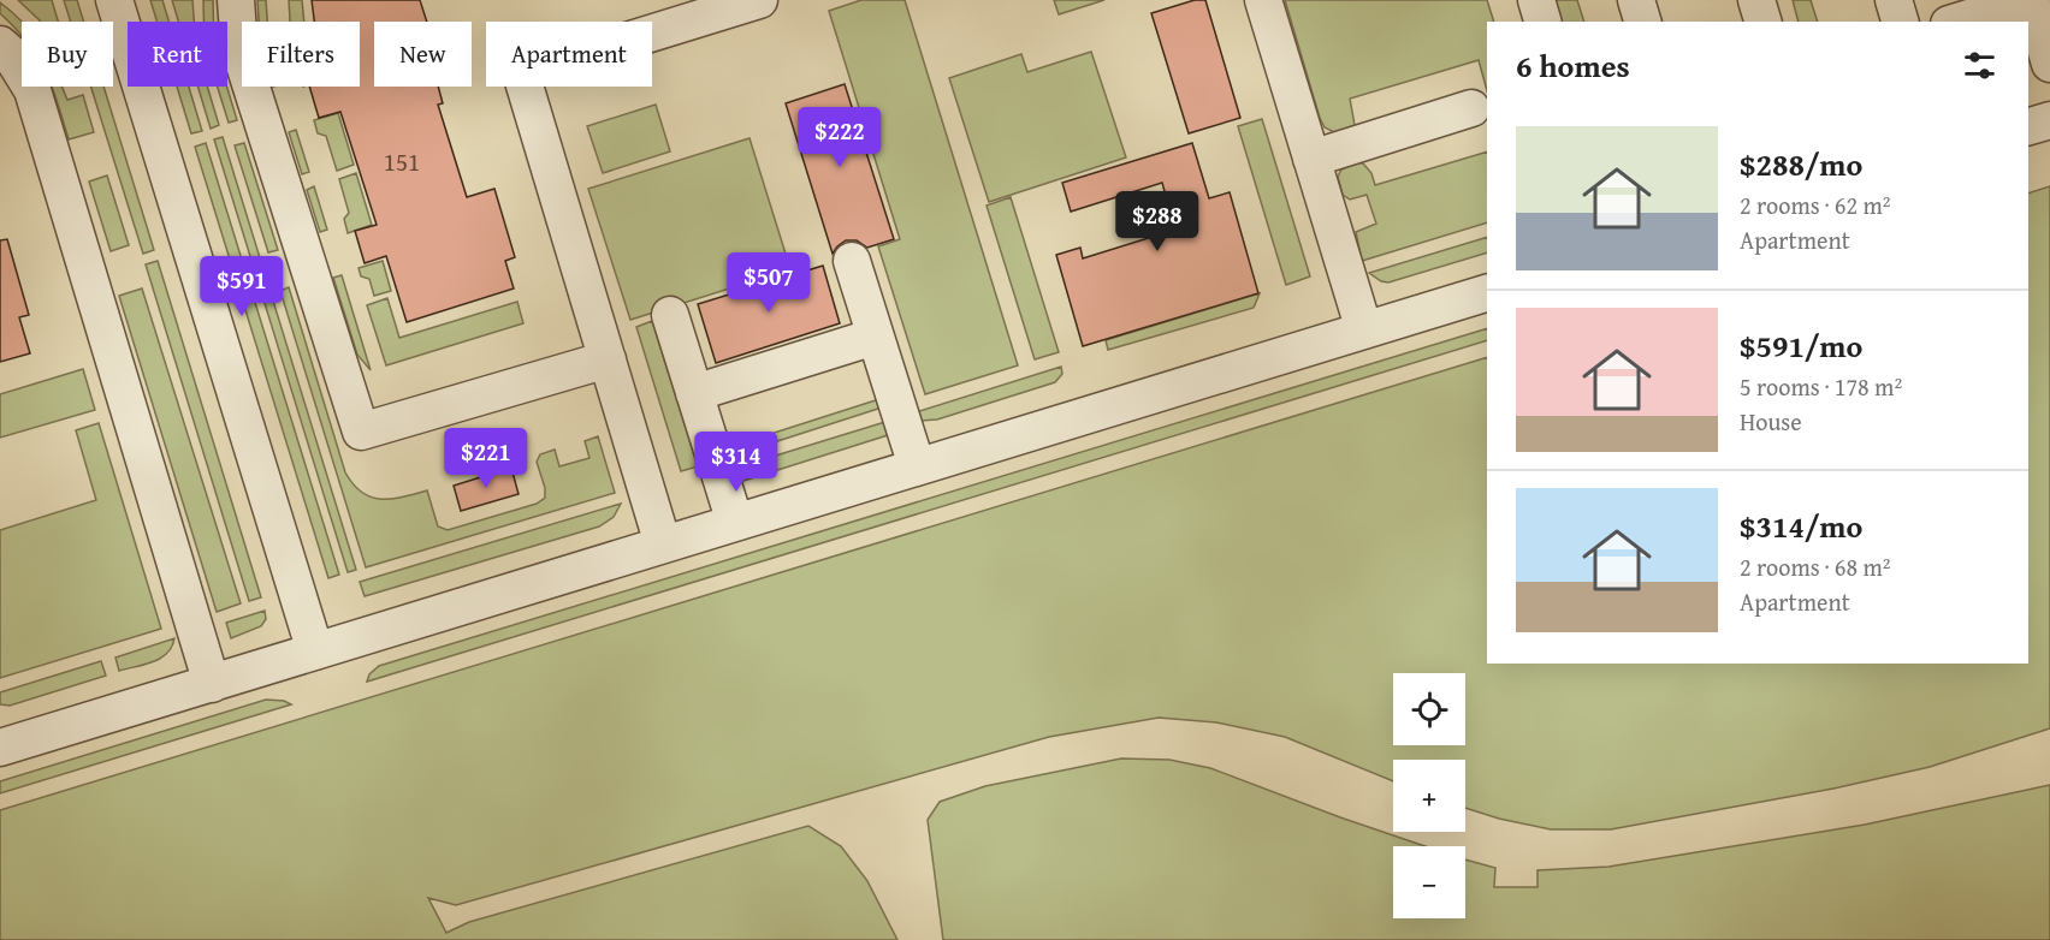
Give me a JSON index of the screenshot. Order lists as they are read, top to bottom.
{
  "house_numbers": ["151"],
  "page": {
    "chip": [
      "Buy",
      "Rent",
      "Filters",
      "New",
      "Apartment"
    ],
    "heading": "6 homes",
    "price": [
      "$222",
      "$288",
      "$507",
      "$591",
      "$221",
      "$314"
    ],
    "list": [
      {
        "name": "$288/mo",
        "note": "2 rooms · 62 m² · Apartment"
      },
      {
        "name": "$591/mo",
        "note": "5 rooms · 178 m² · House"
      },
      {
        "name": "$314/mo",
        "note": "2 rooms · 68 m² · Apartment"
      }
    ],
    "map_buttons": ["+", "−"]
  }
}
